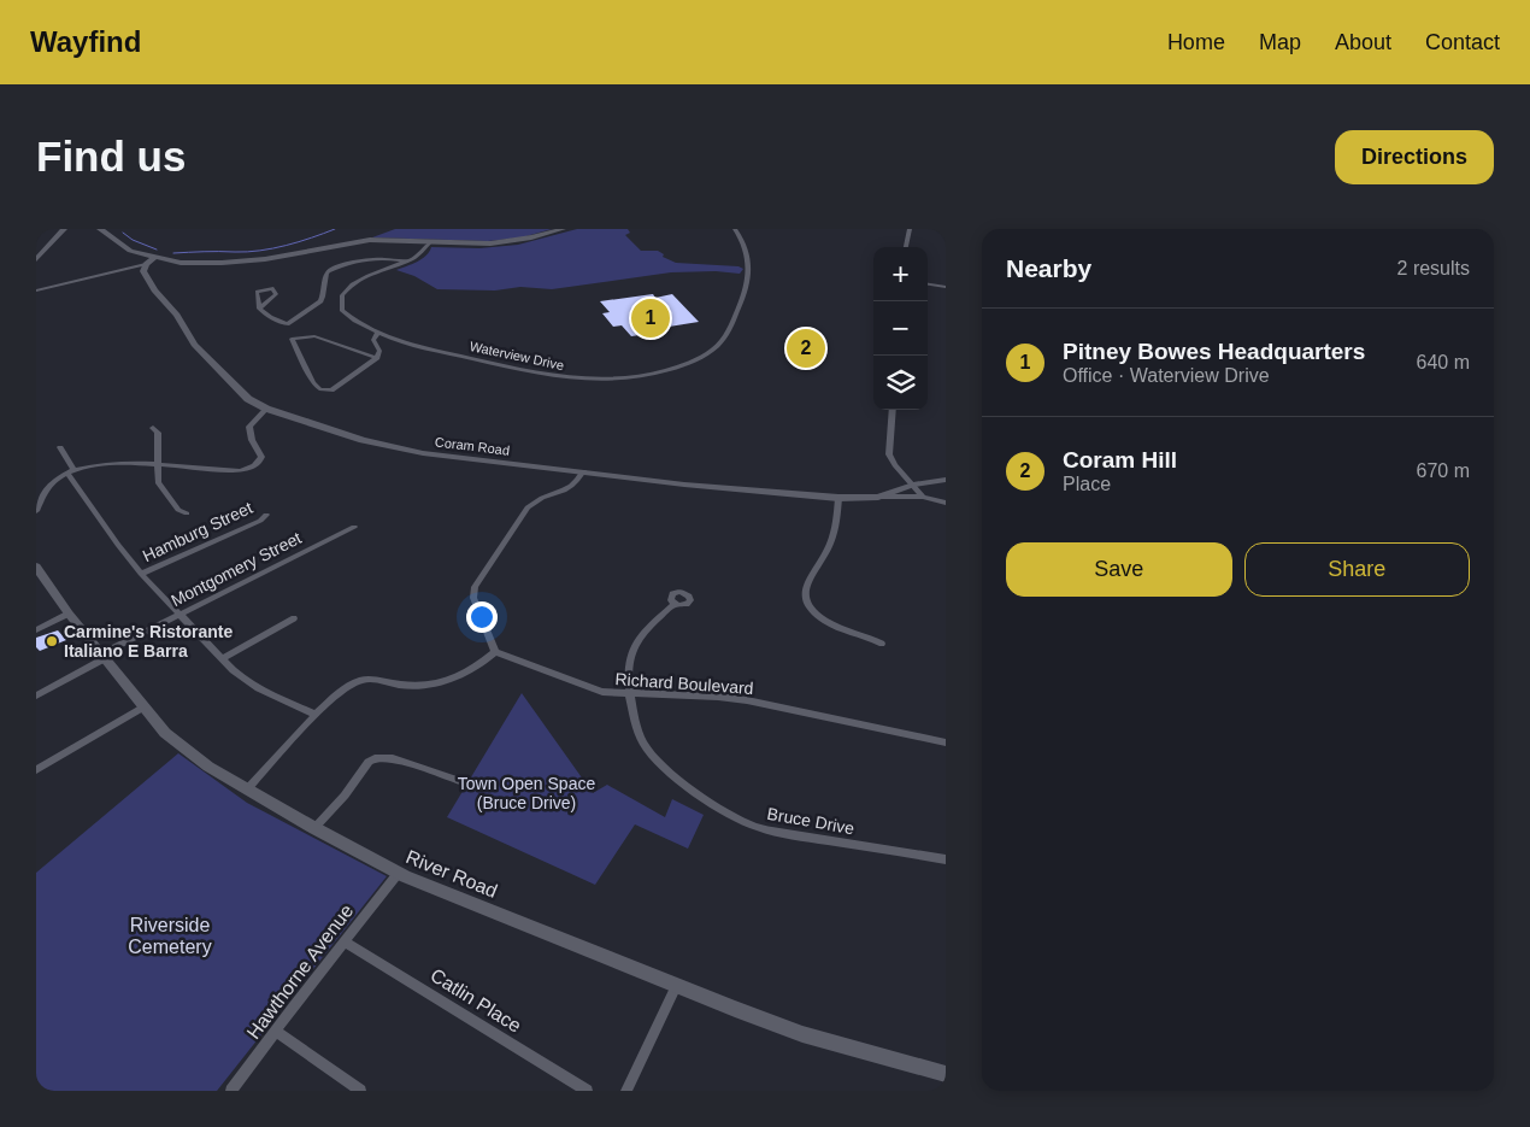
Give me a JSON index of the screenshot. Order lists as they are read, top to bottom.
{
  "streets": {
    "main road": ["Coram Road", "River Road"],
    "street": [
      "Waterview Drive",
      "Hamburg Street",
      "Montgomery Street",
      "Richard Boulevard",
      "Bruce Drive",
      "Hawthorne Avenue",
      "Catlin Place"
    ]
  },
  "crossings": [
    ["Montgomery Street", "River Road"],
    ["Richard Boulevard", "Bruce Drive"],
    ["River Road", "Hawthorne Avenue"],
    ["Hawthorne Avenue", "Catlin Place"]
  ],
  "parks": ["Town Open Space (Bruce Drive)", "Riverside Cemetery"],
  "places": ["Carmine's Ristorante Italiano E Barra"],
  "page": {
    "header": "Wayfind",
    "nav": [
      "Home",
      "Map",
      "About",
      "Contact"
    ],
    "buttons": [
      "Directions",
      ["Save", "Share"]
    ],
    "title": "Find us",
    "heading": ["Nearby", "2 results"],
    "map_buttons": ["+", "−"],
    "pins": ["1", "2"],
    "list": [
      {
        "mark": "1",
        "name": "Pitney Bowes Headquarters",
        "note": "Office · Waterview Drive",
        "value": "640 m"
      },
      {
        "mark": "2",
        "name": "Coram Hill",
        "note": "Place",
        "value": "670 m"
      }
    ]
  }
}
